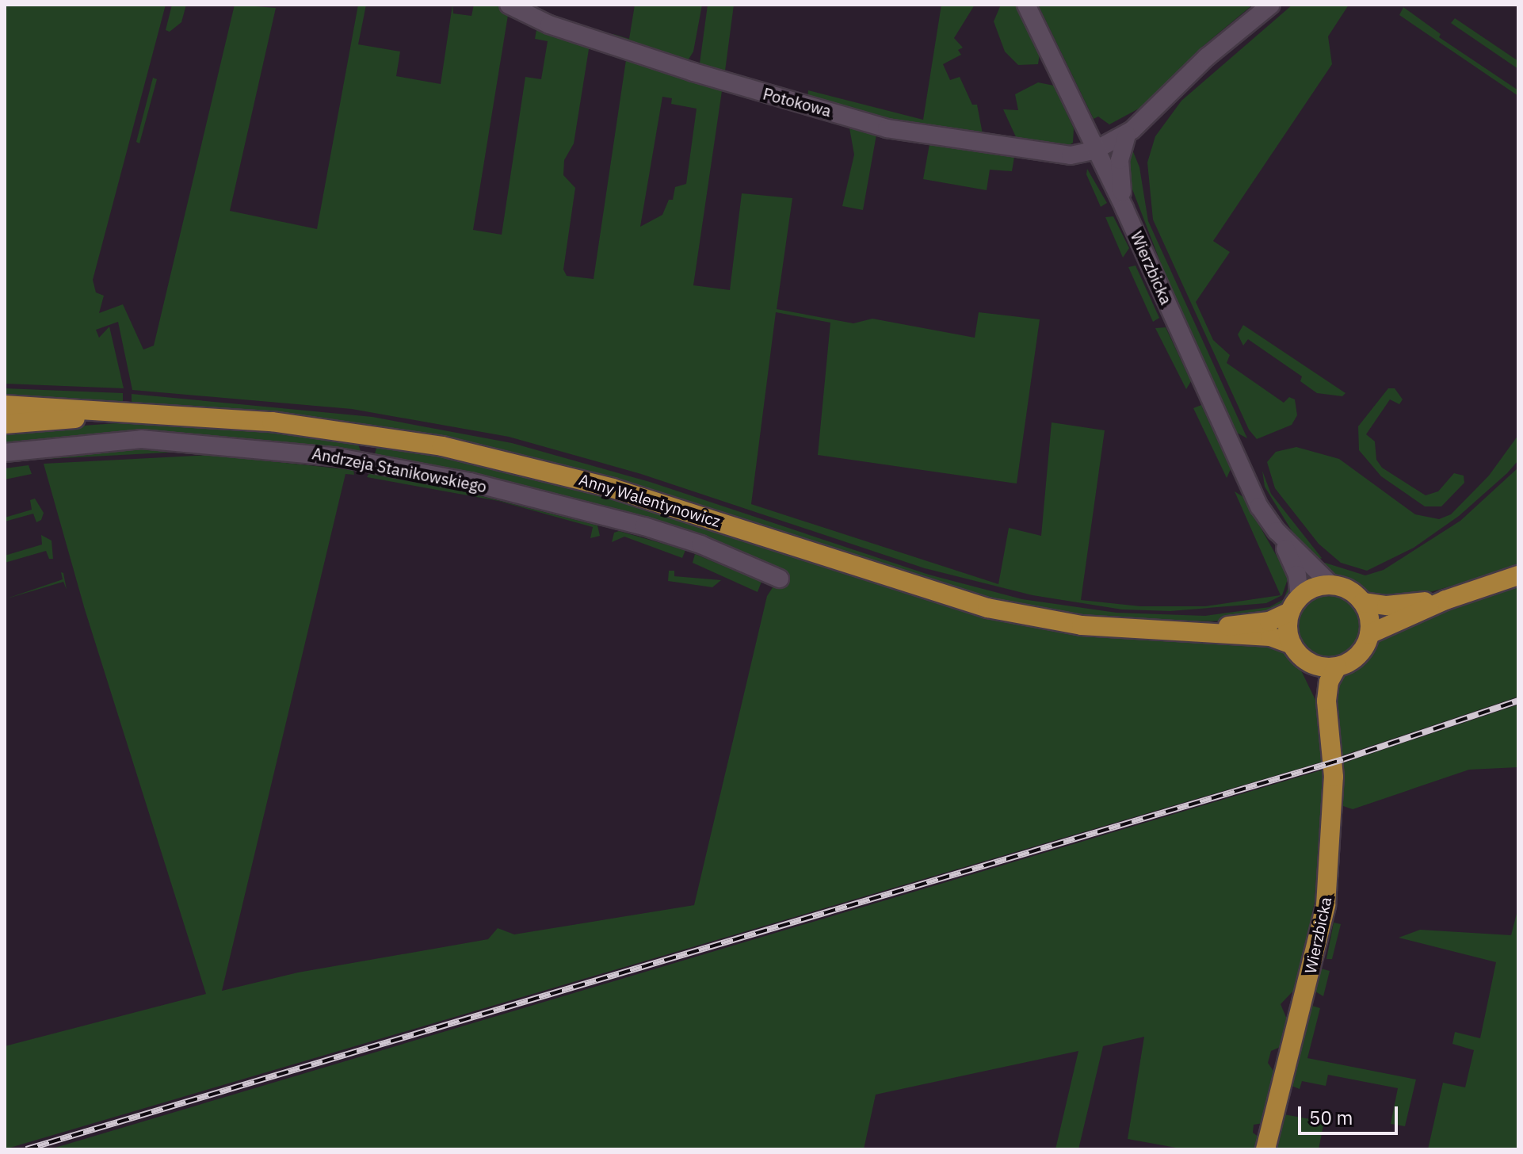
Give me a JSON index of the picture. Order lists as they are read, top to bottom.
{
  "streets": {
    "main road": ["Wierzbicka", "Anny Walentynowicz"],
    "street": ["Potokowa", "Andrzeja Stanikowskiego"]
  },
  "crossings": [
    ["Potokowa", "Wierzbicka"],
    ["Wierzbicka", "Anny Walentynowicz"]
  ],
  "scale_bar": "50 m"
}
